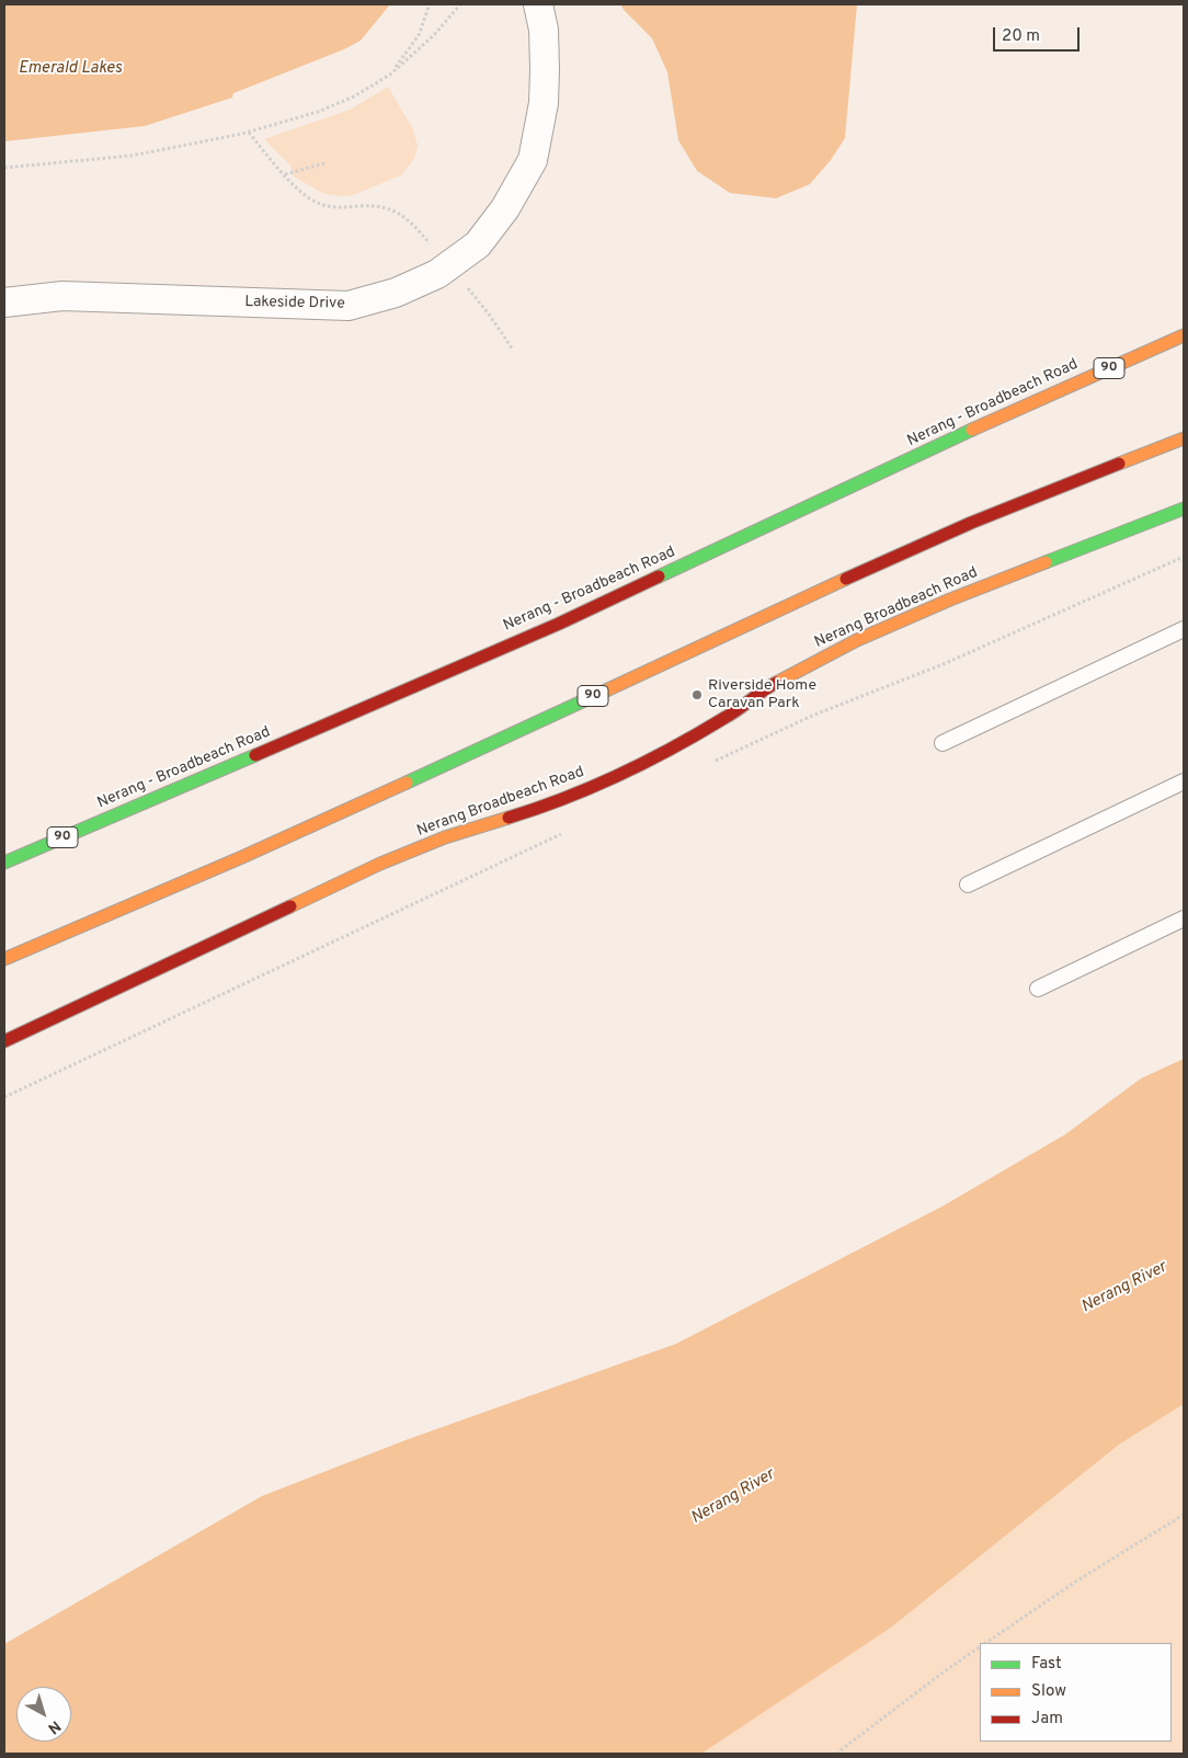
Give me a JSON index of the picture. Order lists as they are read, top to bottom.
{
  "streets": {
    "main road": ["90", "Nerang - Broadbeach Road", "Nerang Broadbeach Road"],
    "street": ["Lakeside Drive"]
  },
  "water": ["Emerald Lakes", "Nerang River"],
  "places": ["Riverside Home Caravan Park"],
  "legend": ["Fast", "Slow", "Jam"],
  "scale_bar": "20 m",
  "north": "bottom right"
}
